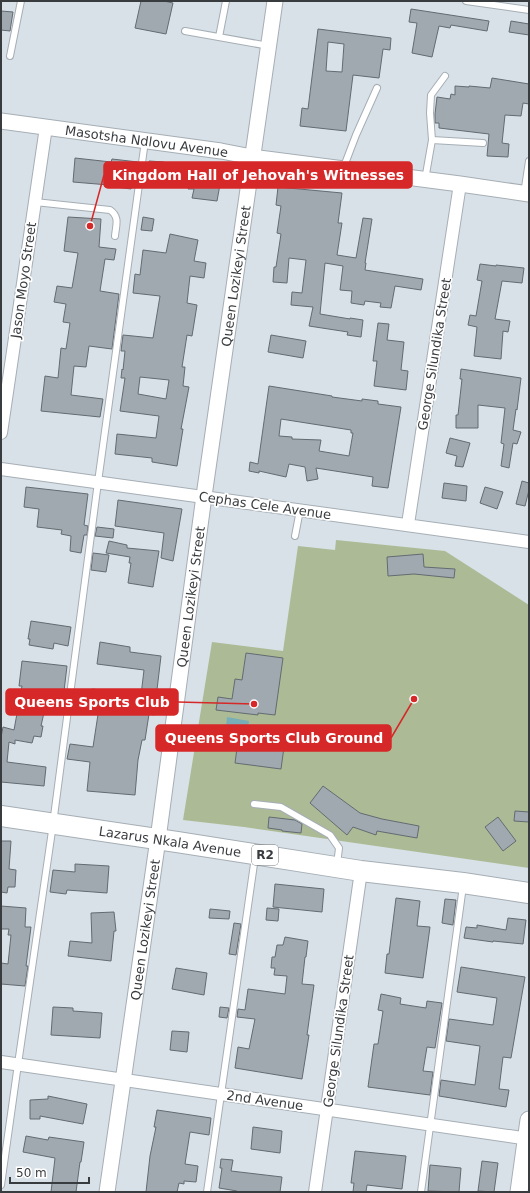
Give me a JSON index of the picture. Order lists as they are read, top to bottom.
{
  "streets": {
    "highway": ["Lazarus Nkala Avenue", "R2"],
    "street": [
      "Masotsha Ndlovu Avenue",
      "Queen Lozikeyi Street",
      "Jason Moyo Street",
      "George Silundika Street",
      "Cephas Cele Avenue",
      "2nd Avenue"
    ]
  },
  "crossings": [
    ["Masotsha Ndlovu Avenue", "Queen Lozikeyi Street"],
    ["Masotsha Ndlovu Avenue", "Jason Moyo Street"],
    ["Masotsha Ndlovu Avenue", "George Silundika Street"],
    ["Queen Lozikeyi Street", "Cephas Cele Avenue"],
    ["Queen Lozikeyi Street", "Lazarus Nkala Avenue"],
    ["Queen Lozikeyi Street", "2nd Avenue"],
    ["George Silundika Street", "Cephas Cele Avenue"],
    ["George Silundika Street", "Lazarus Nkala Avenue"],
    ["George Silundika Street", "2nd Avenue"]
  ],
  "places": ["Kingdom Hall of Jehovah's Witnesses", "Queens Sports Club Ground", "Queens Sports Club"],
  "scale_bar": "50 m"
}
